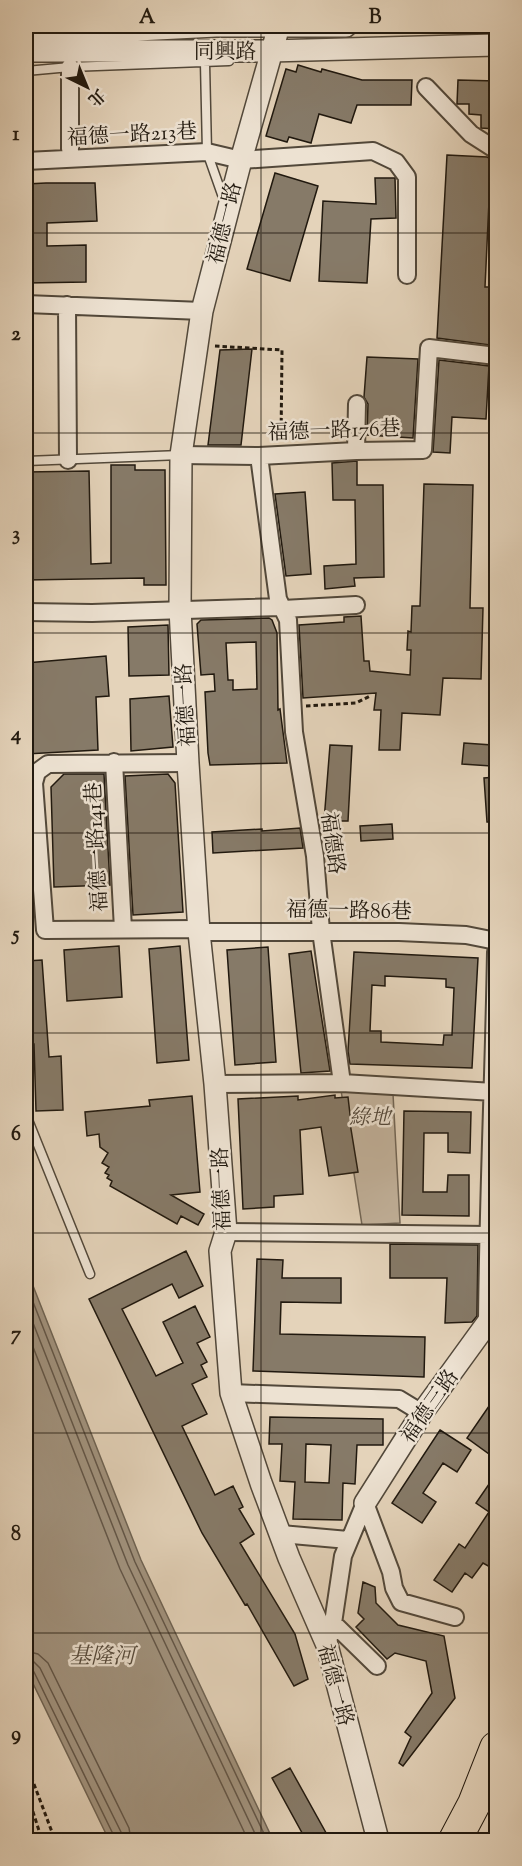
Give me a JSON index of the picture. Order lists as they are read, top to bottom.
{
  "streets": {
    "street": [
      "同興路",
      "福德一路213巷",
      "福德一路",
      "福德一路176巷",
      "福德路",
      "福德一路141巷",
      "福德一路86巷",
      "福德三路"
    ]
  },
  "crossings": [
    ["同興路", "福德一路"],
    ["福德一路213巷", "福德一路"],
    ["福德一路", "福德一路176巷"],
    ["福德一路", "福德一路141巷"],
    ["福德一路", "福德一路86巷"],
    ["福德一路176巷", "福德路"],
    ["福德路", "福德一路86巷"],
    ["福德一路141巷", "福德一路86巷"]
  ],
  "water": ["基隆河"],
  "parks": ["綠地"],
  "north": "bottom right",
  "grid": {
    "columns": ["A", "B"],
    "rows": [
      "1",
      "2",
      "3",
      "4",
      "5",
      "6",
      "7",
      "8",
      "9"
    ]
  }
}
